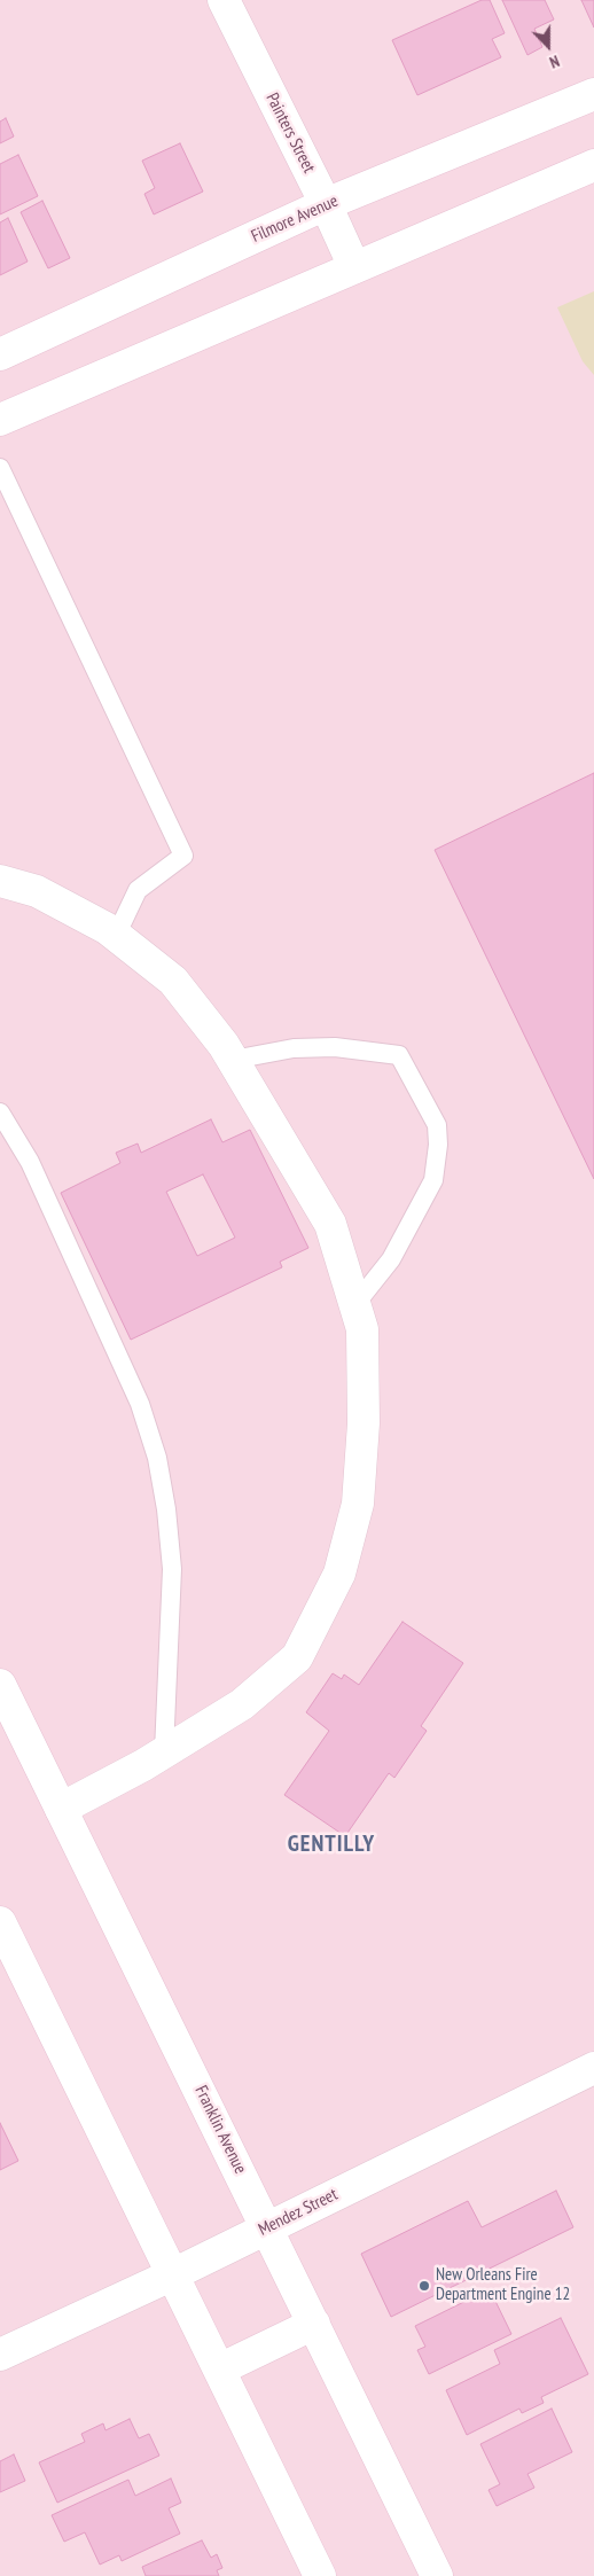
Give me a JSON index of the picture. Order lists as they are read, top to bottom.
{
  "streets": {
    "street": [
      "Painters Street",
      "Filmore Avenue",
      "Franklin Avenue",
      "Mendez Street"
    ]
  },
  "crossings": [
    ["Painters Street", "Filmore Avenue"],
    ["Franklin Avenue", "Mendez Street"]
  ],
  "districts": ["GENTILLY"],
  "places": ["New Orleans Fire Department Engine 12"],
  "north": "bottom"
}
